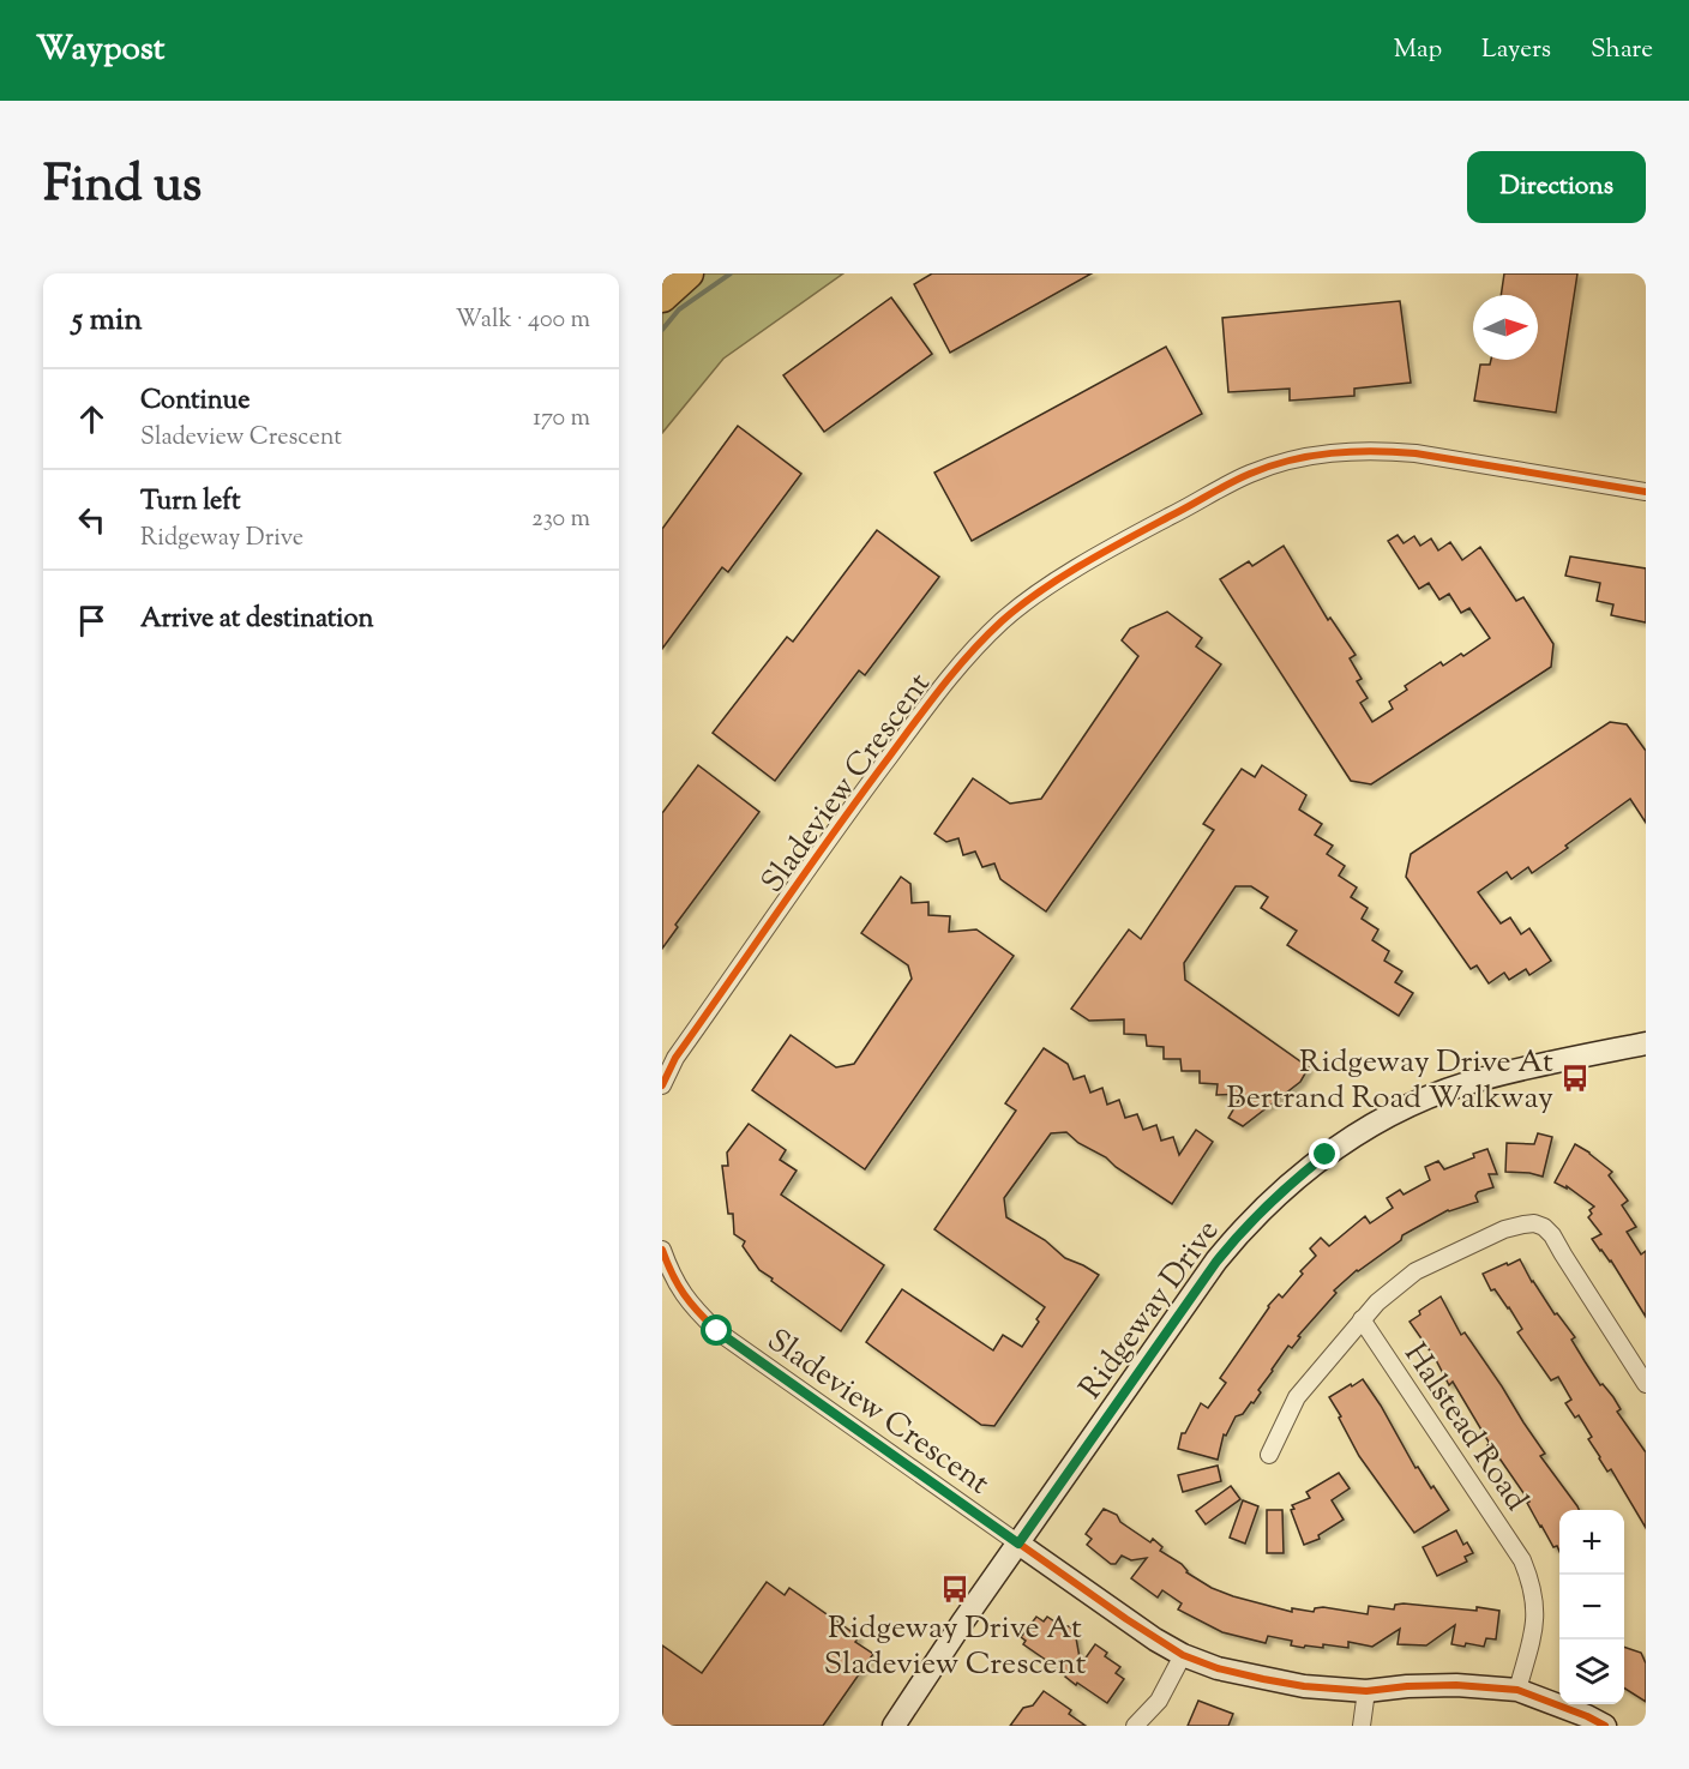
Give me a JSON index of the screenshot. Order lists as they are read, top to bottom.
{
  "streets": {
    "street": ["Sladeview Crescent", "Ridgeway Drive", "Halstead Road"]
  },
  "crossings": [
    ["Sladeview Crescent", "Ridgeway Drive"]
  ],
  "places": {
    "bus stop": ["Ridgeway Drive At Bertrand Road Walkway", "Ridgeway Drive At Sladeview Crescent"]
  },
  "north": "right",
  "page": {
    "header": "Waypost",
    "nav": ["Map", "Layers", "Share"],
    "title": "Find us",
    "buttons": "Directions",
    "heading": ["5 min", "Walk · 400 m"],
    "list": [
      ["Continue", "Sladeview Crescent", "170 m"],
      ["Turn left", "Ridgeway Drive", "230 m"],
      "Arrive at destination"
    ],
    "map_buttons": ["+", "−"]
  }
}
